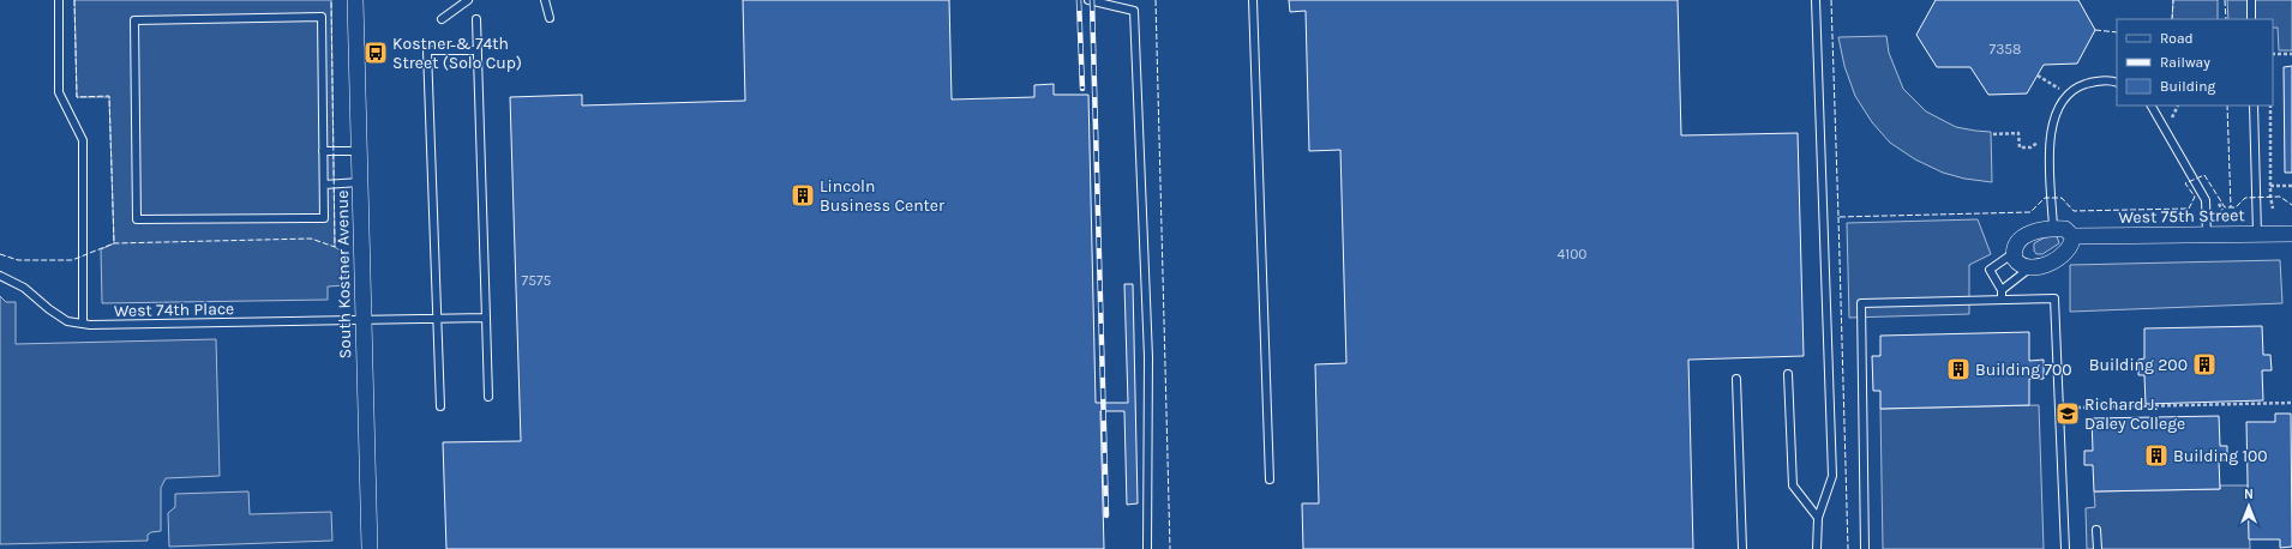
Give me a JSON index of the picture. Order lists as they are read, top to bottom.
{
  "streets": {
    "street": ["West 75th Street", "South Kostner Avenue"],
    "lane": ["West 74th Place"]
  },
  "crossings": [
    ["South Kostner Avenue", "West 74th Place"]
  ],
  "places": {
    "bus stop": ["Kostner & 74th Street (Solo Cup)"],
    "building": [
      "Lincoln Business Center",
      "Building 200",
      "Building 700",
      "Building 100"
    ],
    "school or university": ["Richard J. Daley College"]
  },
  "house_numbers": ["7358", "4100", "7575"],
  "legend": ["Road", "Railway", "Building"],
  "north": "top"
}
